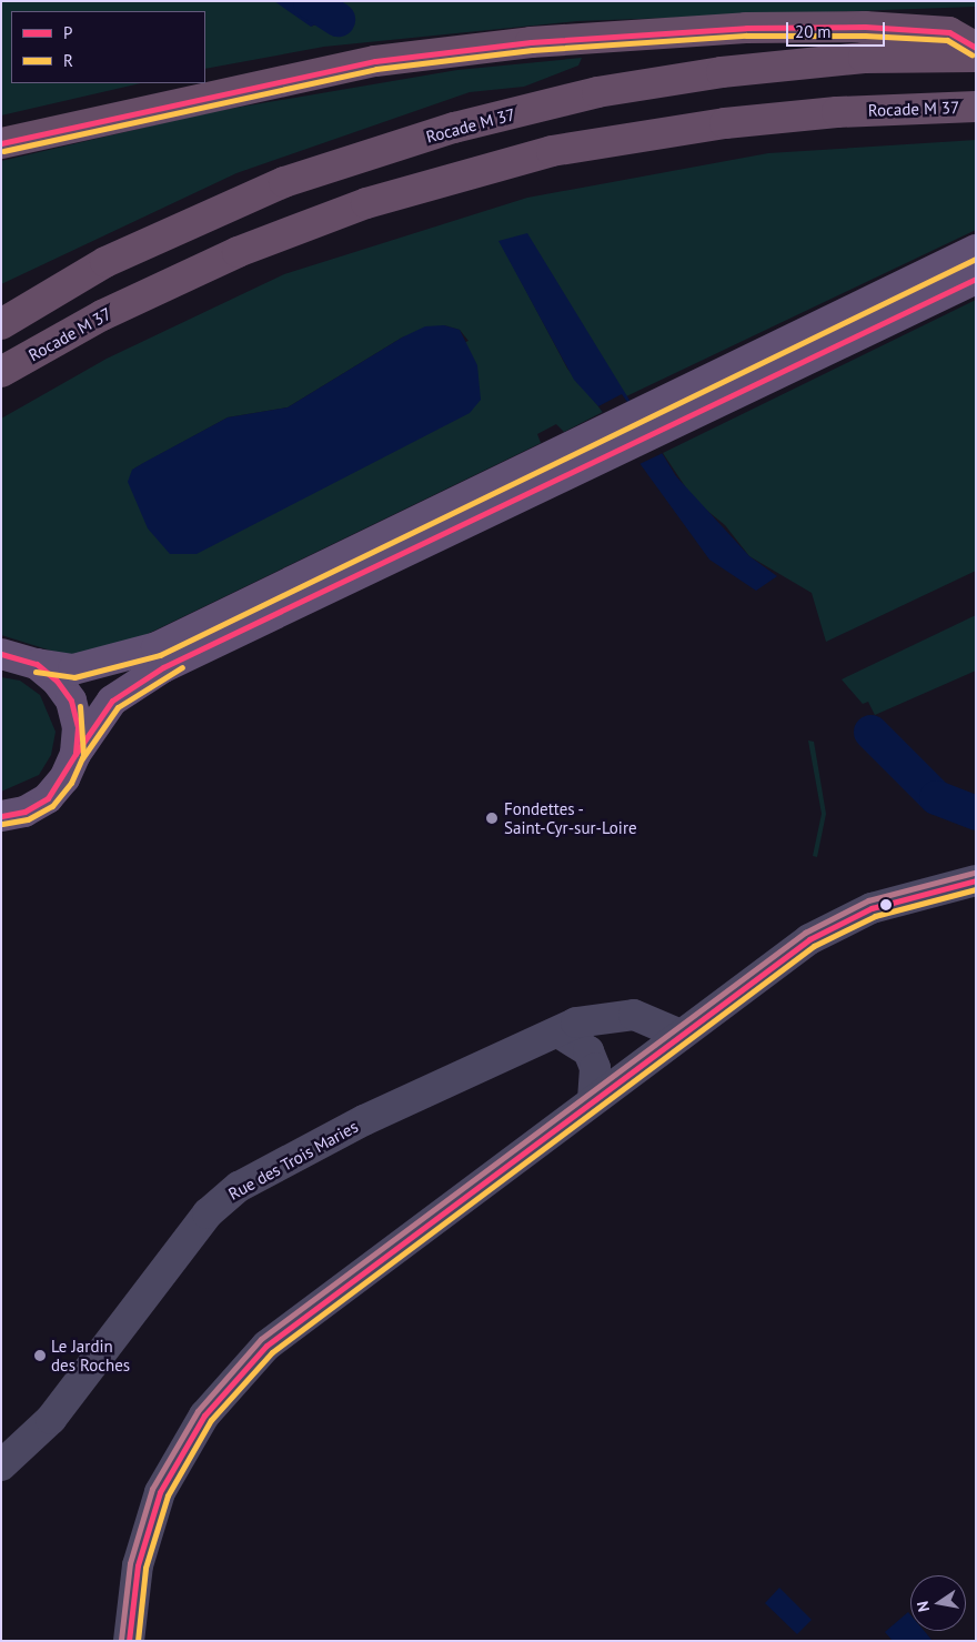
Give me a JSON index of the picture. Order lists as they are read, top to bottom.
{
  "streets": {
    "highway": ["Rocade M 37"],
    "street": ["Rue des Trois Maries"]
  },
  "places": ["Fondettes - Saint-Cyr-sur-Loire", "Le Jardin des Roches"],
  "lines": ["transit line P", "transit line R"],
  "legend": ["P", "R"],
  "scale_bar": "20 m",
  "north": "left"
}
